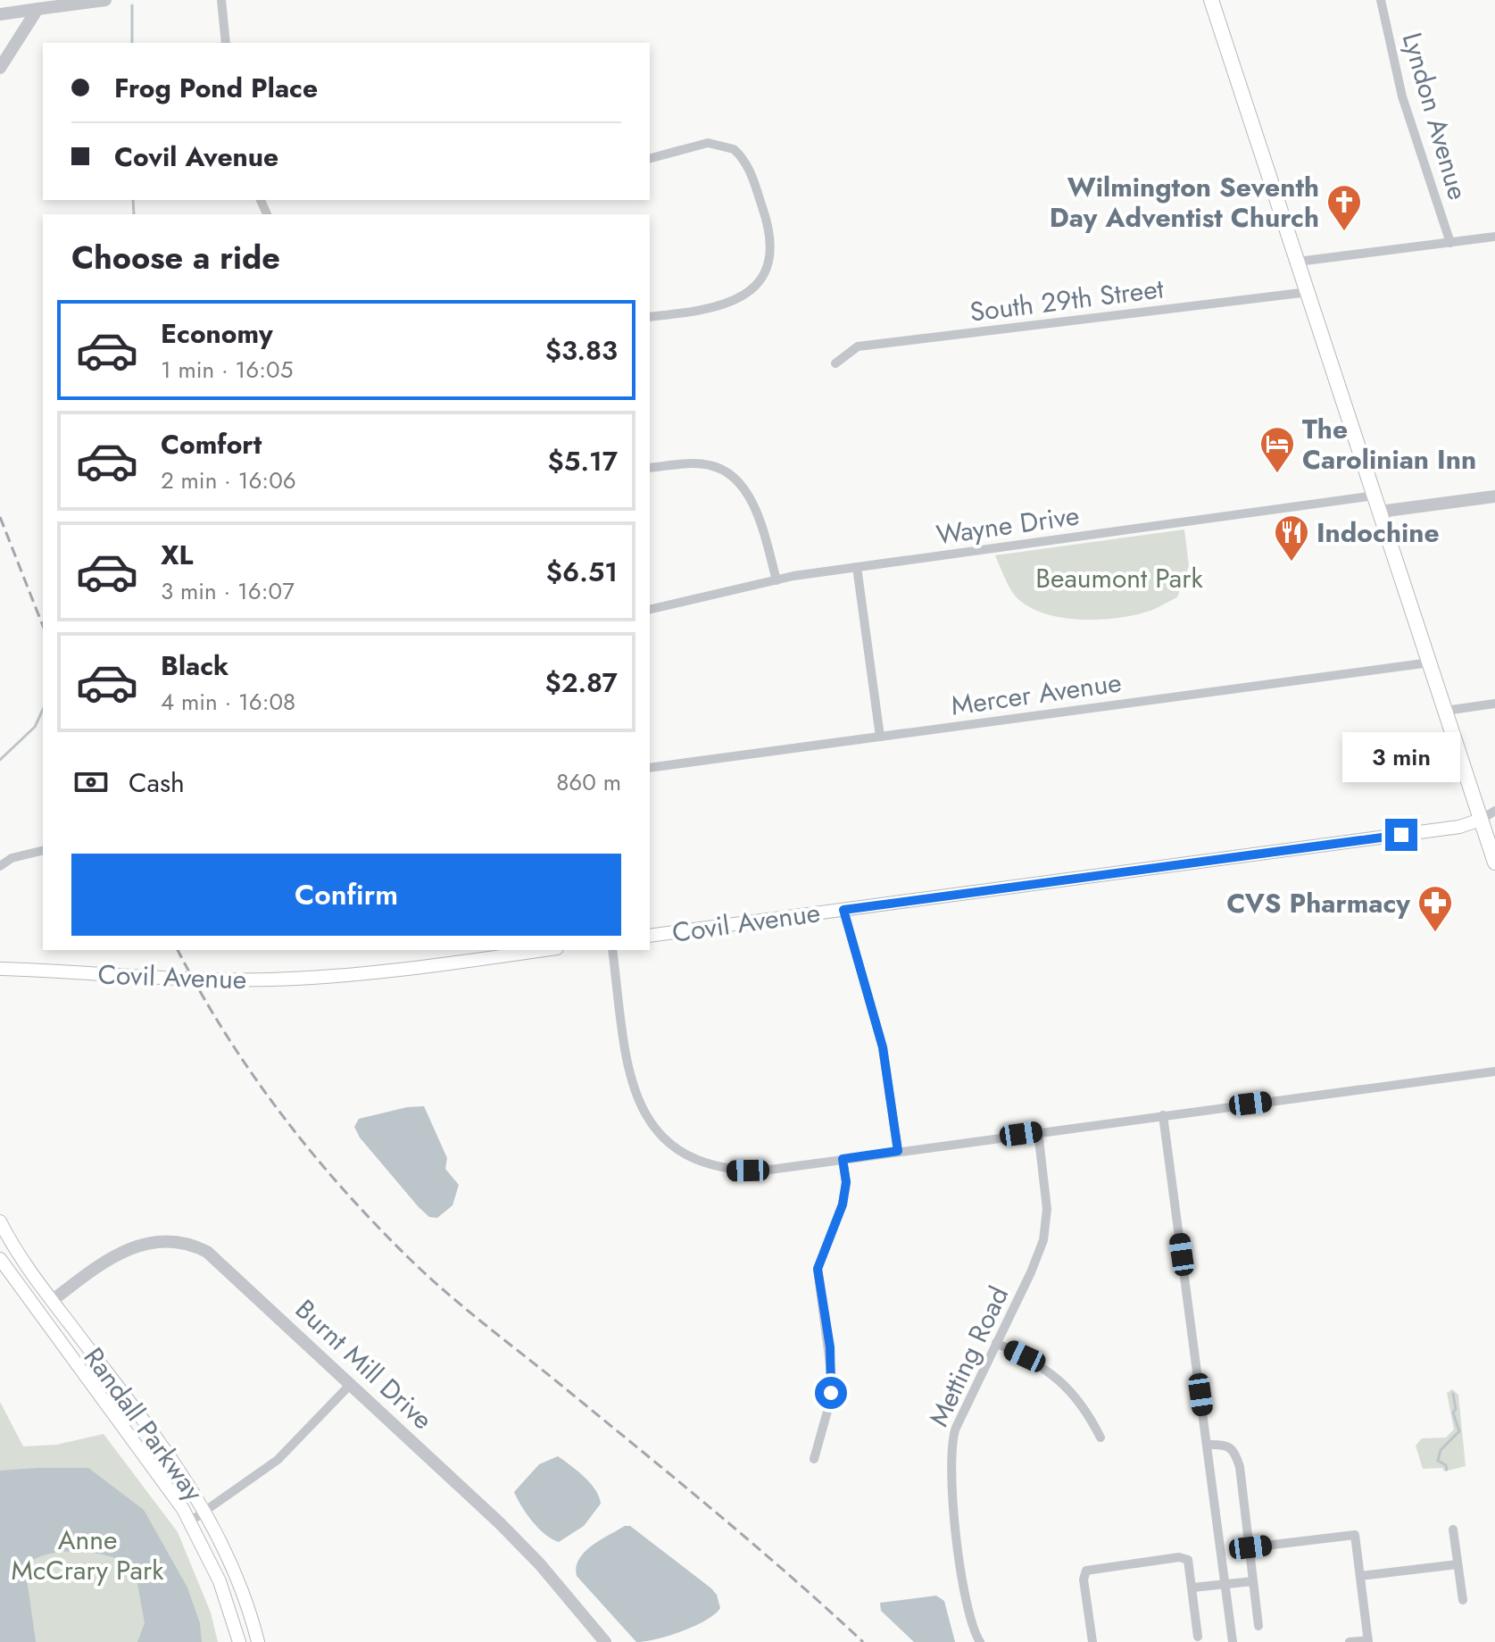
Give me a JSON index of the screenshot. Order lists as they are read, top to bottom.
{
  "streets": {
    "main road": ["Covil Avenue", "Randall Parkway"],
    "street": [
      "Lyndon Avenue",
      "South 29th Street",
      "Wayne Drive",
      "Mercer Avenue",
      "Metting Road",
      "Burnt Mill Drive"
    ]
  },
  "crossings": [
    ["Burnt Mill Drive", "Randall Parkway"]
  ],
  "parks": ["Beaumont Park", "Anne McCrary Park"],
  "places": {
    "church": ["Wilmington Seventh Day Adventist Church"],
    "hotel": ["The Carolinian Inn"],
    "restaurant": ["Indochine"],
    "pharmacy": ["CVS Pharmacy"]
  },
  "page": {
    "banner": ["Frog Pond Place", "Covil Avenue"],
    "heading": "Choose a ride",
    "list": [
      {
        "name": "Economy",
        "note": "1 min · 16:05",
        "value": "$3.83"
      },
      {
        "name": "Comfort",
        "note": "2 min · 16:06",
        "value": "$5.17"
      },
      {
        "name": "XL",
        "note": "3 min · 16:07",
        "value": "$6.51"
      },
      {
        "name": "Black",
        "note": "4 min · 16:08",
        "value": "$2.87"
      }
    ],
    "bubble": "3 min",
    "pay": ["Cash", "860 m"],
    "buttons": "Confirm"
  }
}
